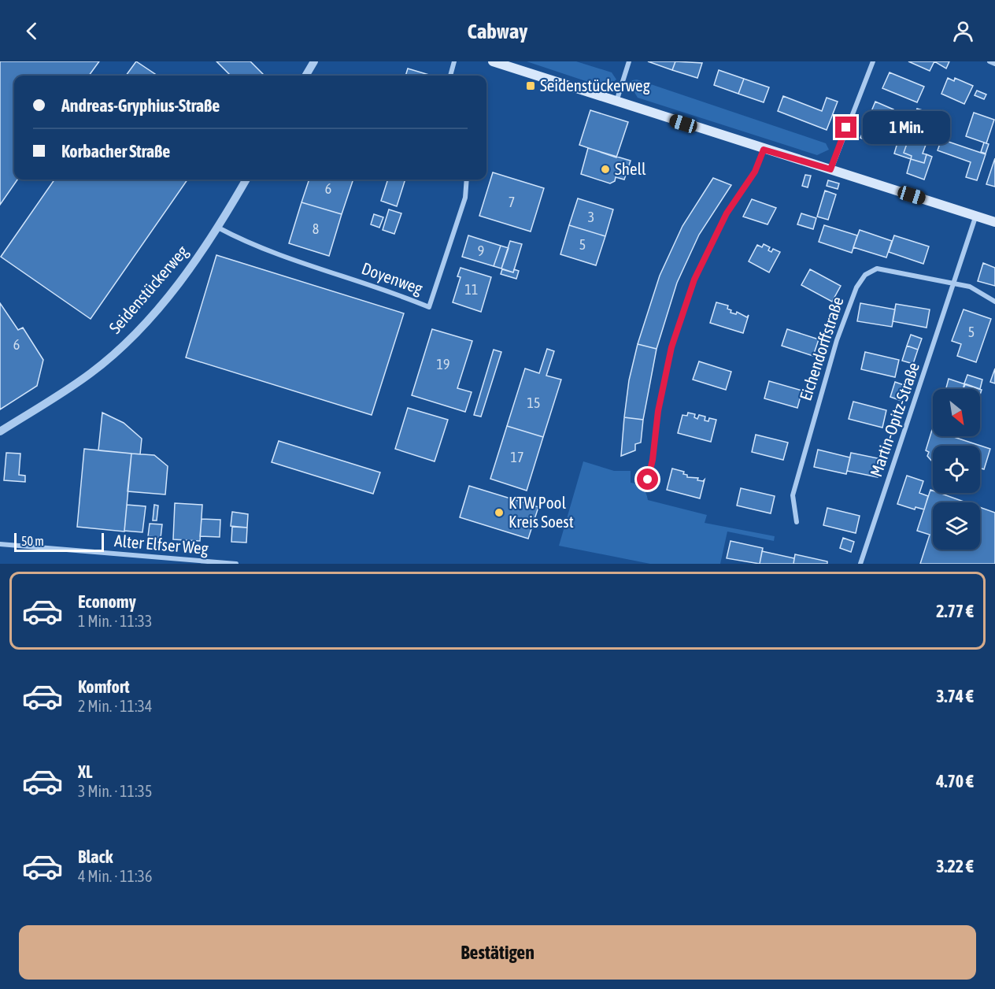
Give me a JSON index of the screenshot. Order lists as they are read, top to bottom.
{
  "streets": {
    "street": [
      "Doyenweg",
      "Seidenstückerweg",
      "Eichendorffstraße",
      "Martin-Opitz-Straße",
      "Alter Elfser Weg"
    ]
  },
  "crossings": [
    ["Doyenweg", "Seidenstückerweg"],
    ["Eichendorffstraße", "Martin-Opitz-Straße"]
  ],
  "places": {
    "transit": ["Seidenstückerweg"],
    "other": ["Shell", "KTW Pool Kreis Soest"]
  },
  "house_numbers": [
    "6",
    "7",
    "3",
    "8",
    "5",
    "9",
    "11",
    "5",
    "6",
    "19",
    "15",
    "17"
  ],
  "scale_bar": "50 m",
  "north": "bottom right",
  "page": {
    "header": "Cabway",
    "banner": ["Andreas-Gryphius-Straße", "Korbacher Straße"],
    "bubble": "1 Min.",
    "scale": "50 m",
    "list": [
      {
        "name": "Economy",
        "note": "1 Min. · 11:33",
        "value": "2.77 €"
      },
      {
        "name": "Komfort",
        "note": "2 Min. · 11:34",
        "value": "3.74 €"
      },
      {
        "name": "XL",
        "note": "3 Min. · 11:35",
        "value": "4.70 €"
      },
      {
        "name": "Black",
        "note": "4 Min. · 11:36",
        "value": "3.22 €"
      }
    ],
    "buttons": "Bestätigen"
  }
}
